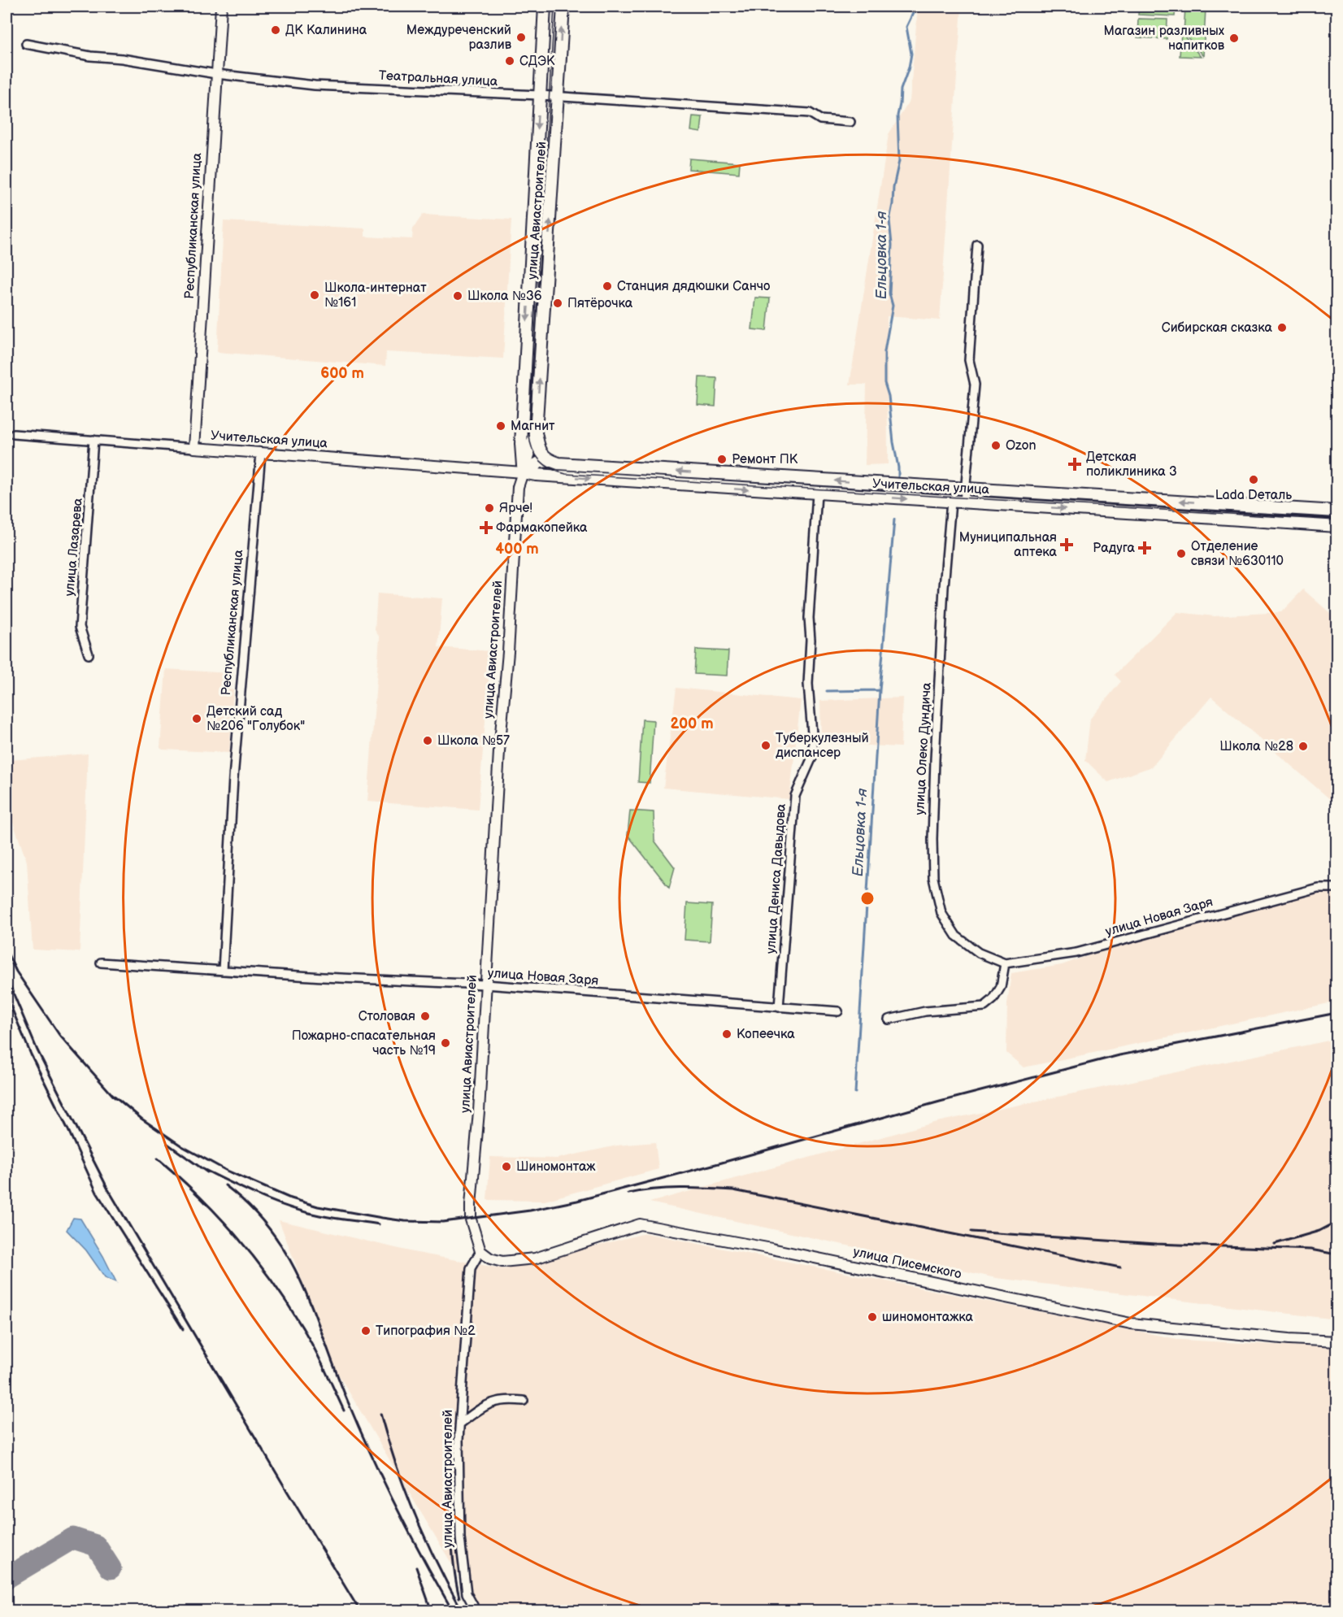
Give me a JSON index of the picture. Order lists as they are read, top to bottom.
{
  "streets": {
    "main road": ["улица Авиастроителей", "Учительская улица"],
    "street": [
      "Театральная улица",
      "Республиканская улица",
      "улица Лазарева",
      "улица Олеко Дундича",
      "улица Дениса Давыдова",
      "улица Новая Заря",
      "улица Писемского"
    ]
  },
  "crossings": [
    ["Театральная улица", "улица Авиастроителей"],
    ["Театральная улица", "Республиканская улица"],
    ["улица Авиастроителей", "Учительская улица"],
    ["улица Авиастроителей", "улица Новая Заря"],
    ["улица Авиастроителей", "улица Писемского"],
    ["Республиканская улица", "Учительская улица"],
    ["Республиканская улица", "улица Новая Заря"],
    ["Учительская улица", "улица Лазарева"],
    ["Учительская улица", "улица Олеко Дундича"],
    ["Учительская улица", "улица Дениса Давыдова"],
    ["улица Олеко Дундича", "улица Новая Заря"],
    ["улица Дениса Давыдова", "улица Новая Заря"]
  ],
  "water": ["Ельцовка 1-я"],
  "places": {
    "other": [
      "ДК Калинина",
      "Междуреченский разлив",
      "Магазин разливных напитков",
      "СДЭК",
      "Станция дядюшки Санчо",
      "Школа-интернат №161",
      "Школа №36",
      "Пятёрочка",
      "Сибирская сказка",
      "Магнит",
      "Ozon",
      "Ремонт ПК",
      "Lada Dеталь",
      "Ярче!",
      "Отделение связи №630110",
      "Детский сад №206 \"Голубок\"",
      "Школа №57",
      "Туберкулезный диспансер",
      "Школа №28",
      "Столовая",
      "Копеечка",
      "Пожарно-спасательная часть №19",
      "Шиномонтаж",
      "шиномонтажка",
      "Типография №2"
    ],
    "health": [
      "Детская поликлиника 3",
      "Фармакопейка",
      "Муниципальная аптека",
      "Радуга"
    ]
  },
  "rings": ["600 m", "400 m", "200 m"]
}
